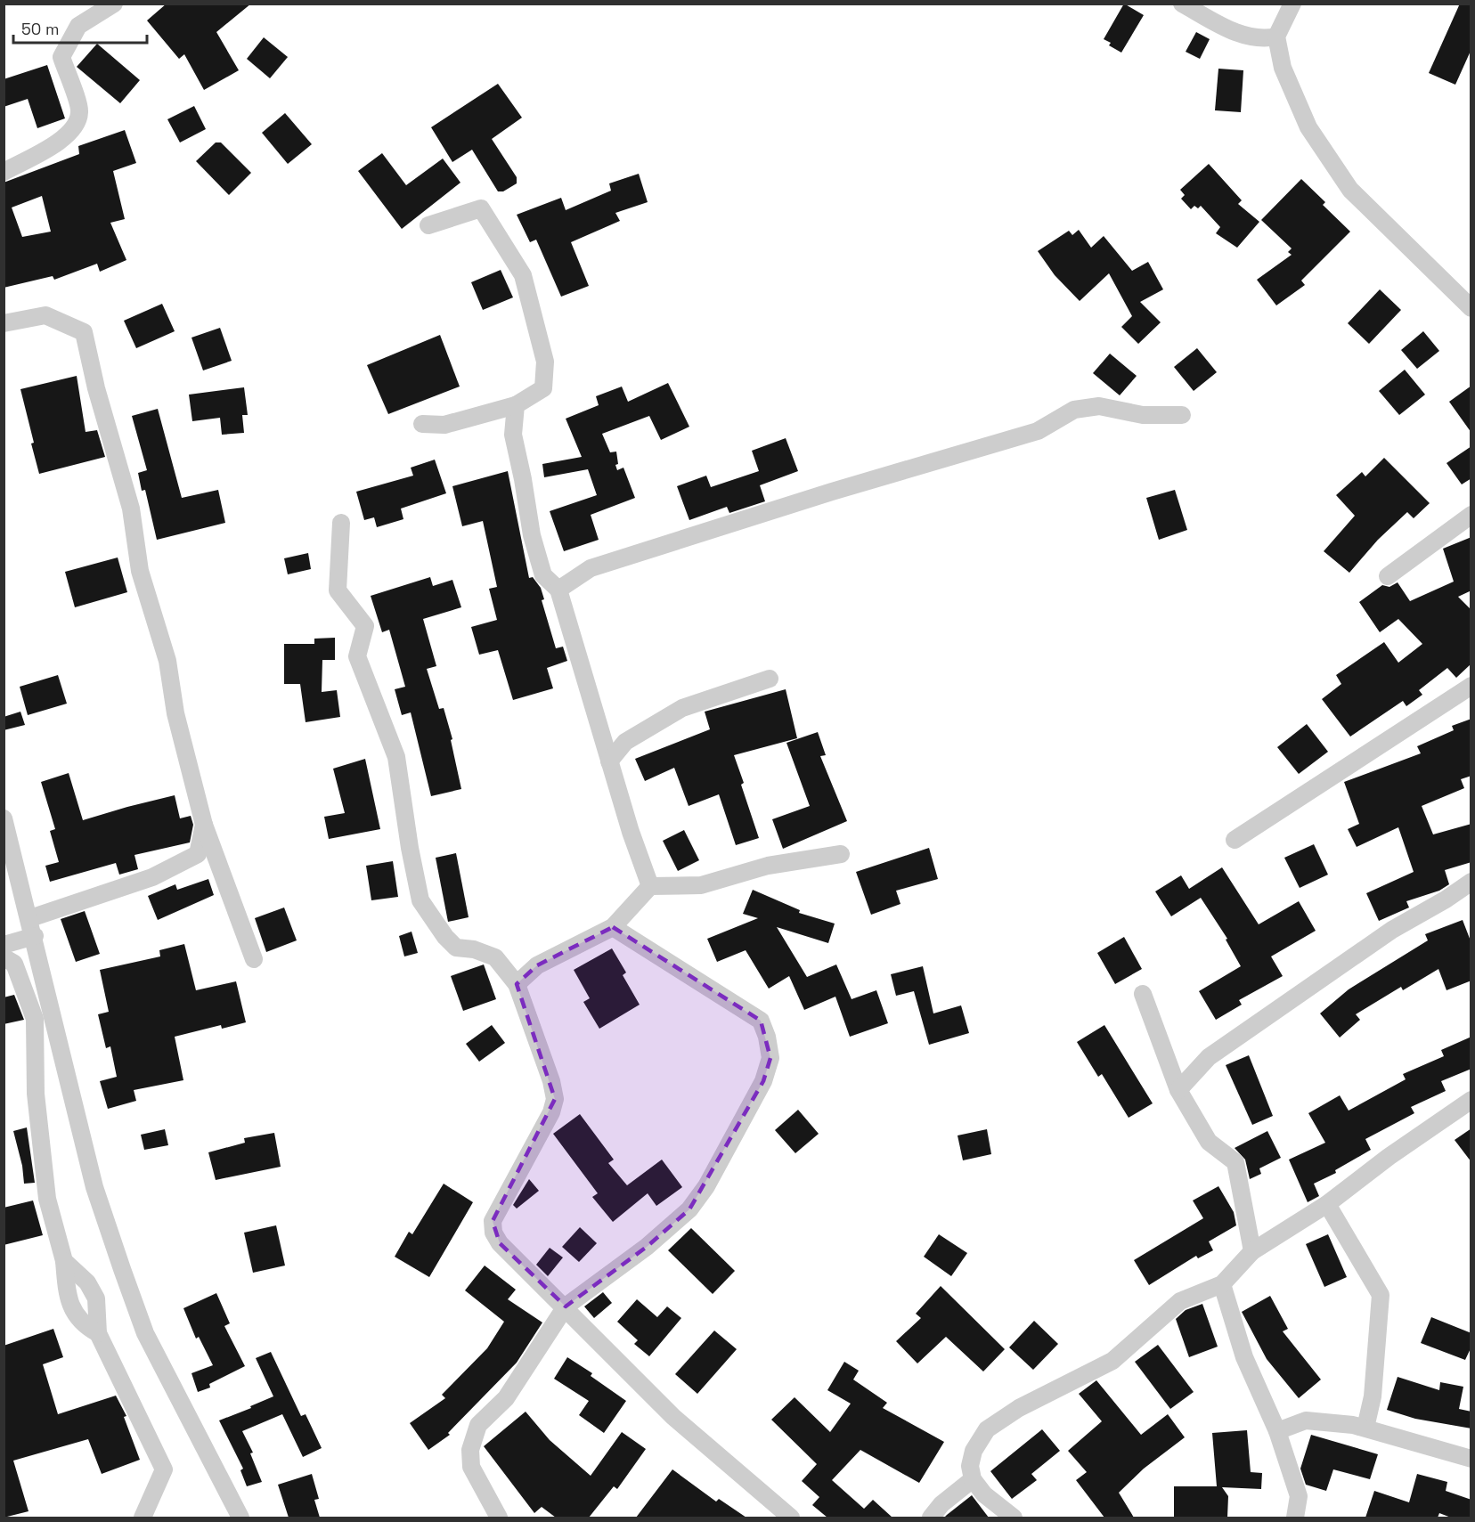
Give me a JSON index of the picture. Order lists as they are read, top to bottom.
{
  "scale_bar": "50 m"
}
